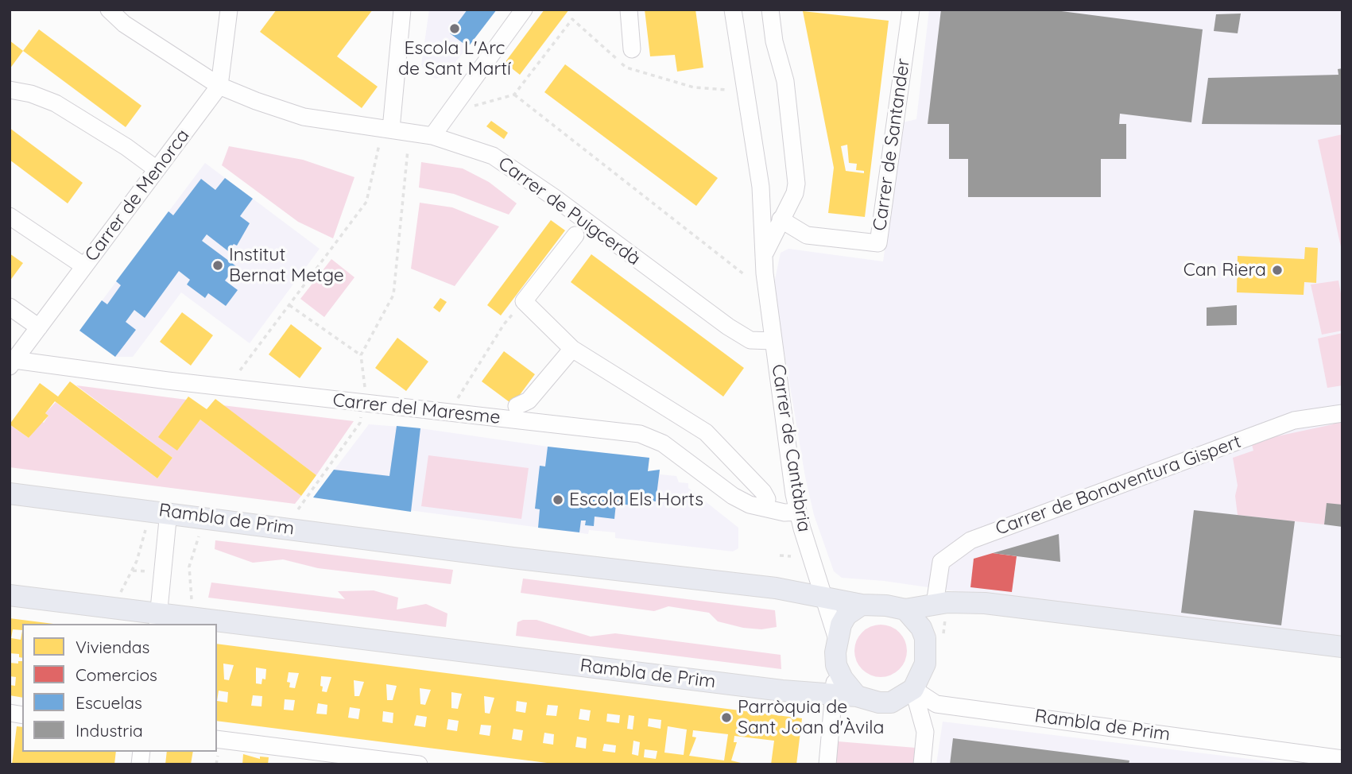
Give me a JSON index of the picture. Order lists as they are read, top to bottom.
{
  "streets": {
    "main road": ["Rambla de Prim"],
    "street": [
      "Carrer de Santander",
      "Carrer de Menorca",
      "Carrer de Puigcerdà",
      "Carrer del Maresme",
      "Carrer de Cantàbria",
      "Carrer de Bonaventura Gispert"
    ]
  },
  "crossings": [
    ["Carrer de Menorca", "Carrer de Puigcerdà"],
    ["Carrer de Menorca", "Carrer del Maresme"],
    ["Carrer de Puigcerdà", "Carrer de Cantàbria"],
    ["Carrer del Maresme", "Carrer de Cantàbria"],
    ["Carrer de Cantàbria", "Rambla de Prim"],
    ["Carrer de Bonaventura Gispert", "Rambla de Prim"]
  ],
  "places": [
    "Escola L'Arc de Sant Martí",
    "Institut Bernat Metge",
    "Can Riera",
    "Escola Els Horts",
    "Parròquia de Sant Joan d'Àvila"
  ],
  "legend": [
    "Viviendas",
    "Comercios",
    "Escuelas",
    "Industria"
  ]
}
